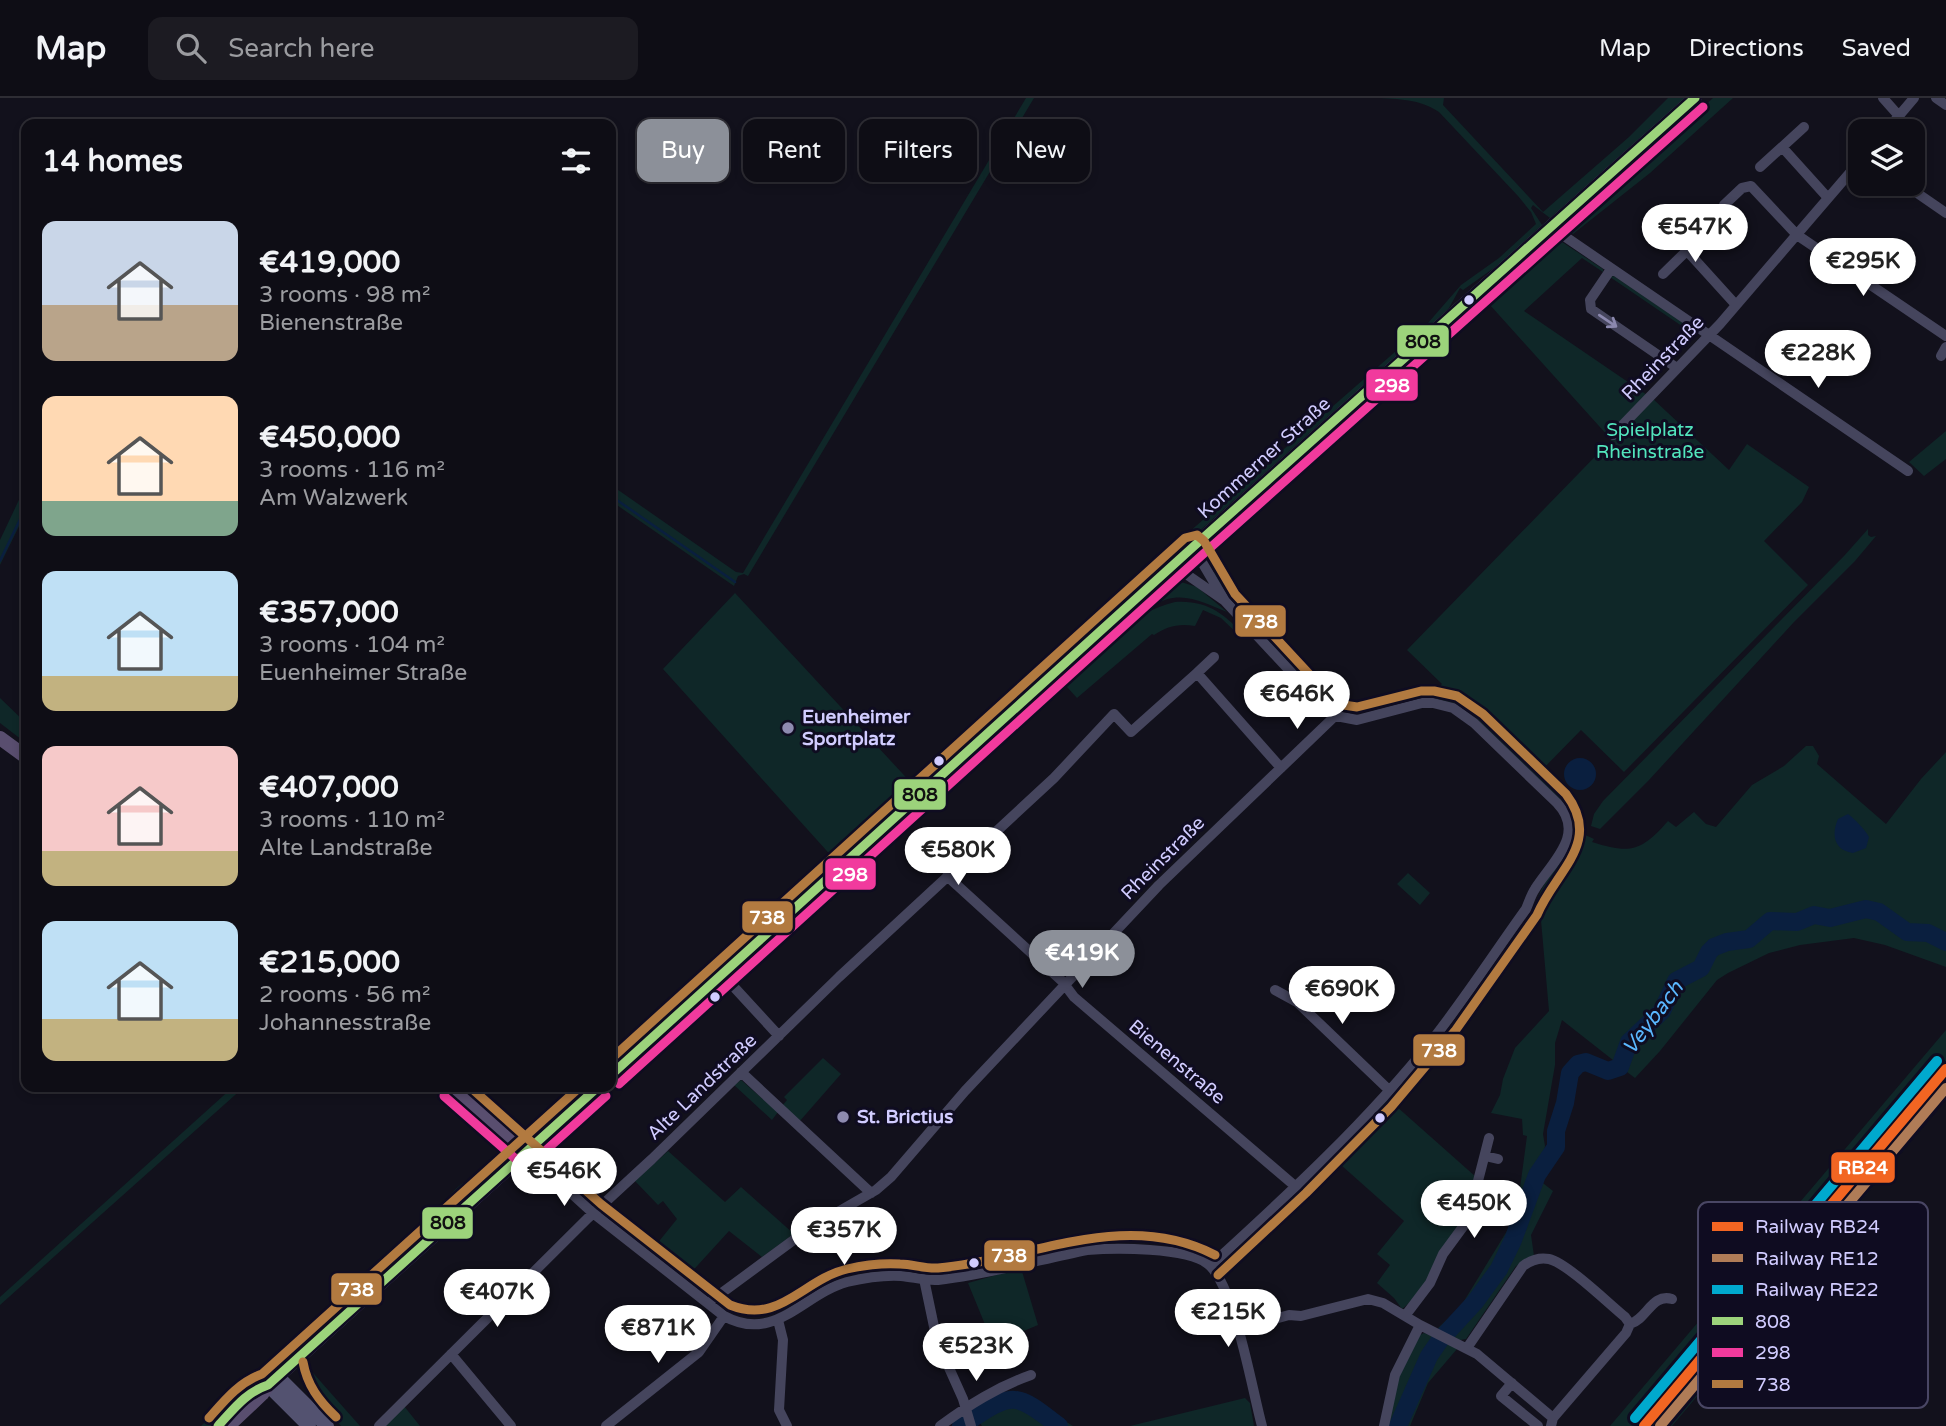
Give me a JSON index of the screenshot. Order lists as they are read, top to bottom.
{
  "streets": {
    "main road": ["Kommerner Straße"],
    "street": ["Rheinstraße", "Bienenstraße", "Alte Landstraße"]
  },
  "crossings": [
    ["Rheinstraße", "Bienenstraße"],
    ["Kommerner Straße", "Alte Landstraße"],
    ["Bienenstraße", "Alte Landstraße"]
  ],
  "water": ["Veybach"],
  "parks": ["Spielplatz Rheinstraße"],
  "places": ["Euenheimer Sportplatz", "St. Brictius"],
  "lines": [
    "transit line 808",
    "transit line 298",
    "transit line 738",
    "rail line RE22",
    "rail line RB24",
    "rail line RE12"
  ],
  "legend": [
    "Railway RB24",
    "Railway RE12",
    "Railway RE22",
    "808",
    "298",
    "738"
  ],
  "page": {
    "header": "Map",
    "search": "Search here",
    "nav": ["Map", "Directions", "Saved"],
    "chip": [
      "Buy",
      "Rent",
      "Filters",
      "New"
    ],
    "heading": "14 homes",
    "list": [
      {
        "name": "€419,000",
        "note": "3 rooms · 98 m² · Bienenstraße"
      },
      {
        "name": "€450,000",
        "note": "3 rooms · 116 m² · Am Walzwerk"
      },
      {
        "name": "€357,000",
        "note": "3 rooms · 104 m² · Euenheimer Straße"
      },
      {
        "name": "€407,000",
        "note": "3 rooms · 110 m² · Alte Landstraße"
      },
      {
        "name": "€215,000",
        "note": "2 rooms · 56 m² · Johannesstraße"
      }
    ],
    "price": [
      "€547K",
      "€295K",
      "€228K",
      "€646K",
      "€580K",
      "€419K",
      "€690K",
      "€546K",
      "€450K",
      "€357K",
      "€407K",
      "€215K",
      "€871K",
      "€523K"
    ]
  }
}
